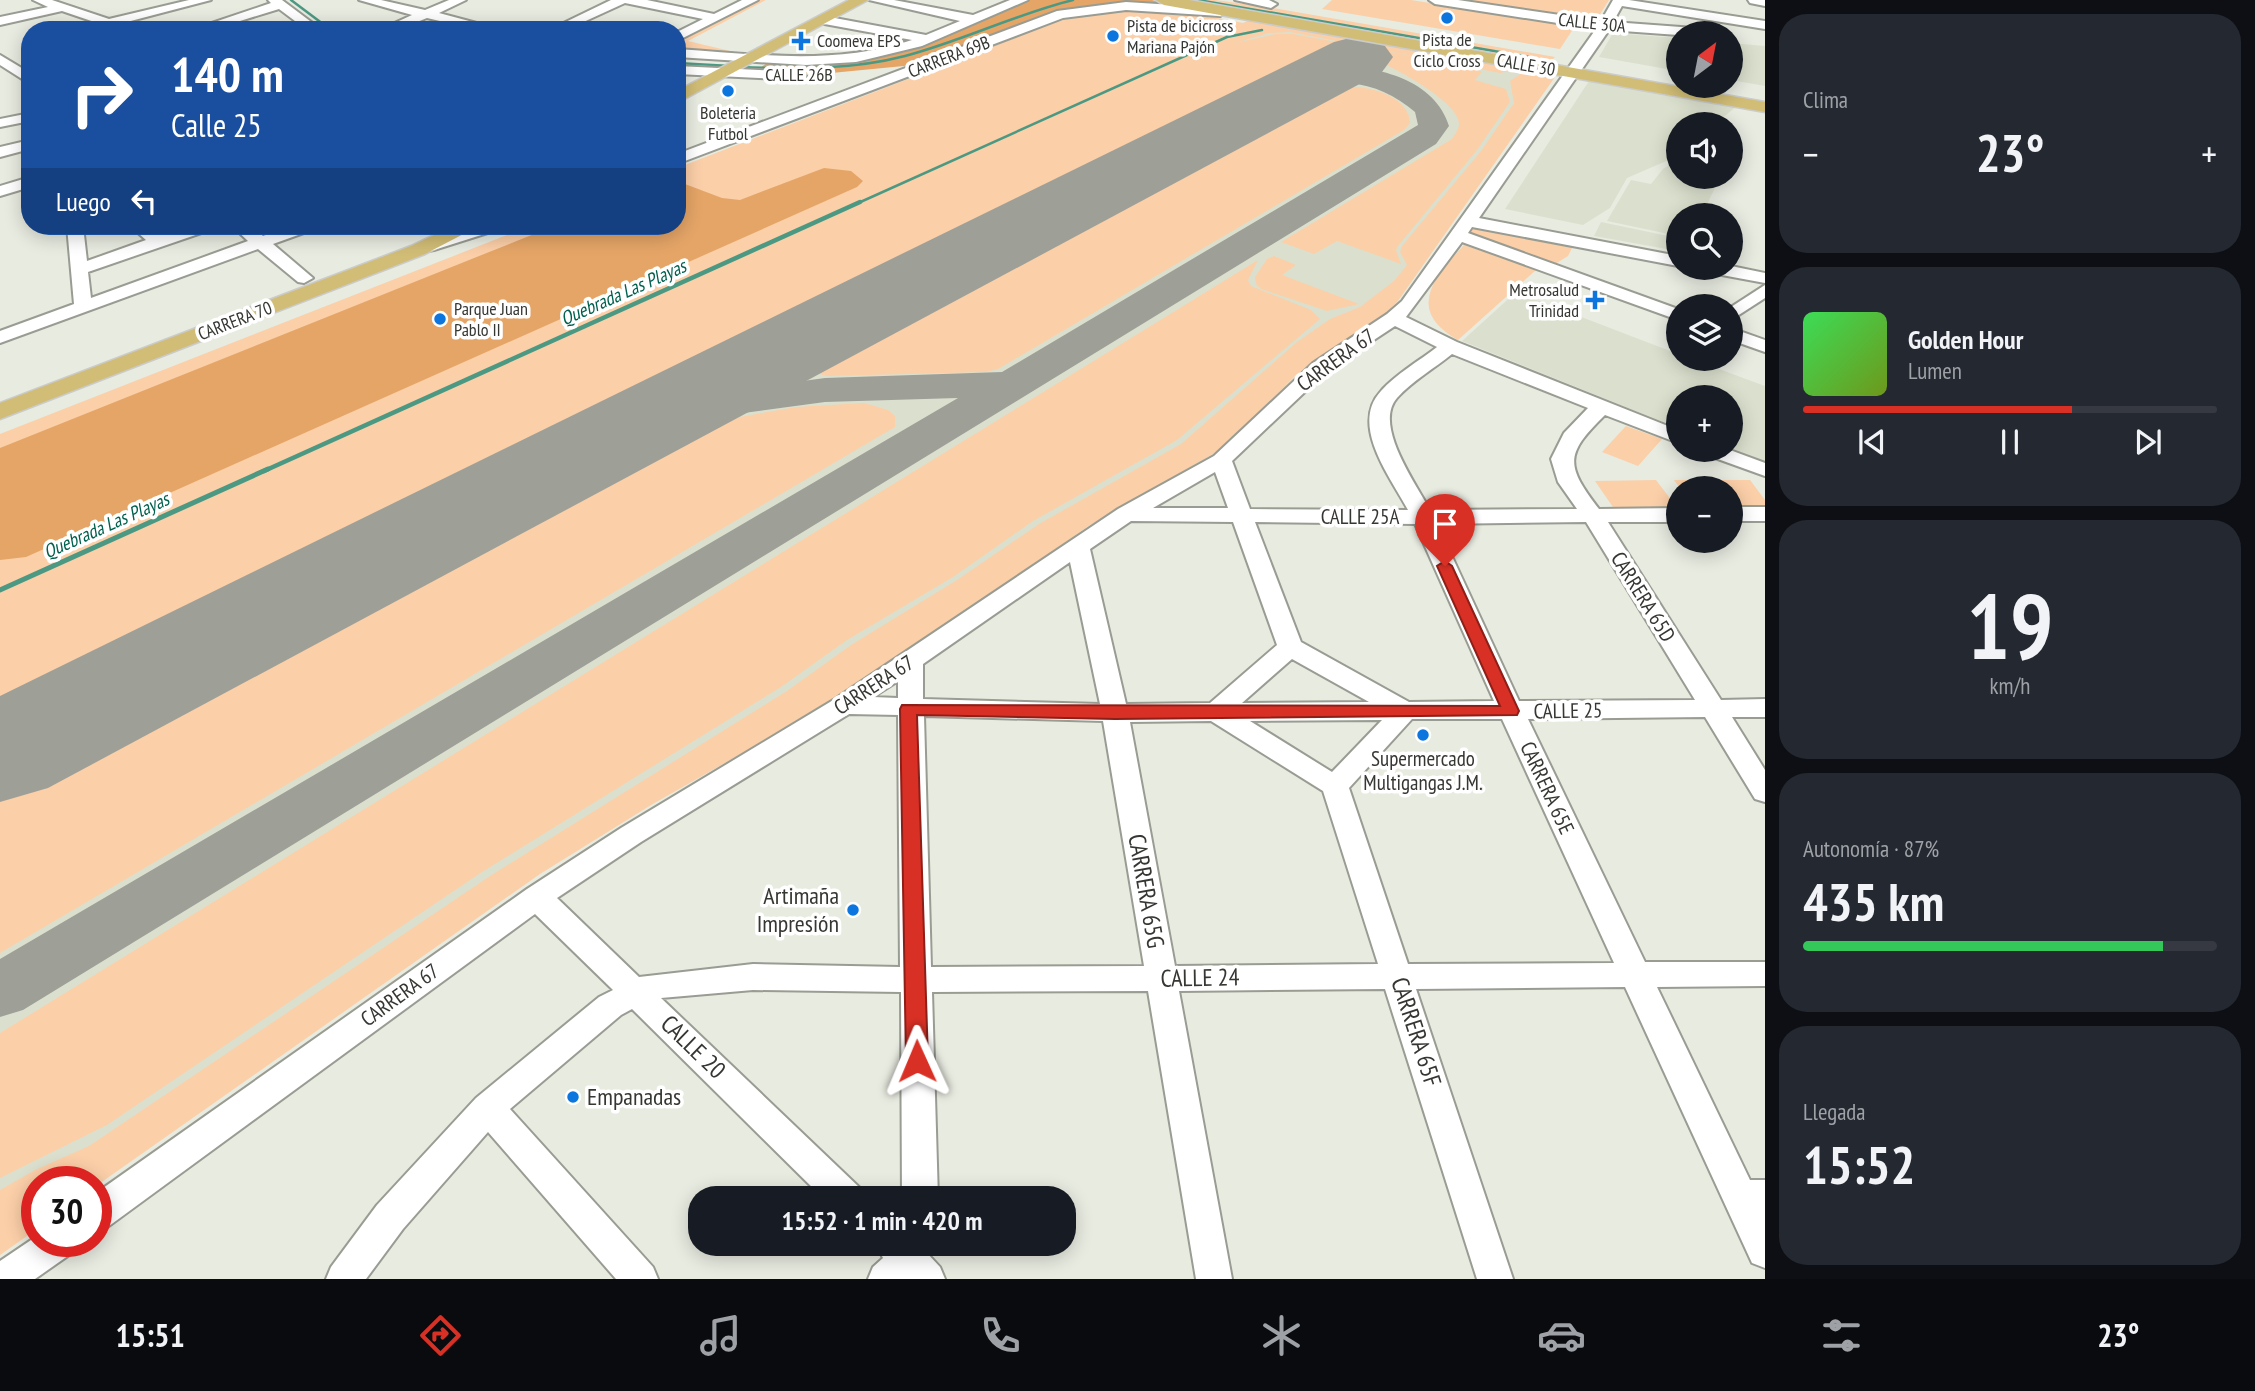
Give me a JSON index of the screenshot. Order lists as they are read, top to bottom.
{
  "streets": {
    "main road": ["CALLE 30", "CARRERA 70"],
    "street": [
      "CALLE 30A",
      "CARRERA 69B",
      "CALLE 26B",
      "CARRERA 67",
      "CALLE 25A",
      "CARRERA 65D",
      "CALLE 25",
      "CARRERA 65E",
      "CARRERA 65G",
      "CALLE 24",
      "CARRERA 65F",
      "CALLE 20"
    ]
  },
  "crossings": [
    ["CALLE 30A", "CARRERA 67"],
    ["CARRERA 69B", "CALLE 30"],
    ["CARRERA 69B", "CALLE 26B"],
    ["CALLE 30", "CARRERA 67"],
    ["CARRERA 67", "CALLE 25A"],
    ["CARRERA 67", "CALLE 25"],
    ["CARRERA 67", "CARRERA 65G"],
    ["CARRERA 67", "CALLE 20"],
    ["CALLE 25A", "CARRERA 65D"],
    ["CALLE 25A", "CALLE 25"],
    ["CALLE 25A", "CARRERA 65E"],
    ["CALLE 25A", "CARRERA 65G"],
    ["CARRERA 65D", "CALLE 25"],
    ["CALLE 25", "CARRERA 65E"],
    ["CALLE 25", "CARRERA 65G"],
    ["CARRERA 65E", "CALLE 24"],
    ["CARRERA 65G", "CALLE 24"],
    ["CALLE 24", "CARRERA 65F"],
    ["CALLE 24", "CALLE 20"]
  ],
  "water": ["Quebrada Las Playas"],
  "places": {
    "other": [
      "Pista de Ciclo Cross",
      "Pista de bicicross Mariana Pajón",
      "Boleteria Futbol",
      "Parque Juan Pablo II",
      "Supermercado Multigangas J.M.",
      "Artimaña Impresión",
      "Empanadas"
    ],
    "health": ["Coomeva EPS", "Metrosalud Trinidad"]
  },
  "north": "top right",
  "page": {
    "tile": [
      "Clima",
      ["19", "km/h"],
      ["Autonomía · 87%", "435 km"],
      ["Llegada", "15:52"]
    ],
    "map_buttons": ["+", "−"],
    "turn": ["140 m", "Calle 25"],
    "heat": ["−", "23°", "+"],
    "then": "Luego",
    "song": ["Golden Hour", "Lumen"],
    "limit": "30",
    "trip": "15:52 · 1 min · 420 m",
    "tabs": ["15:51", "23°"]
  }
}
